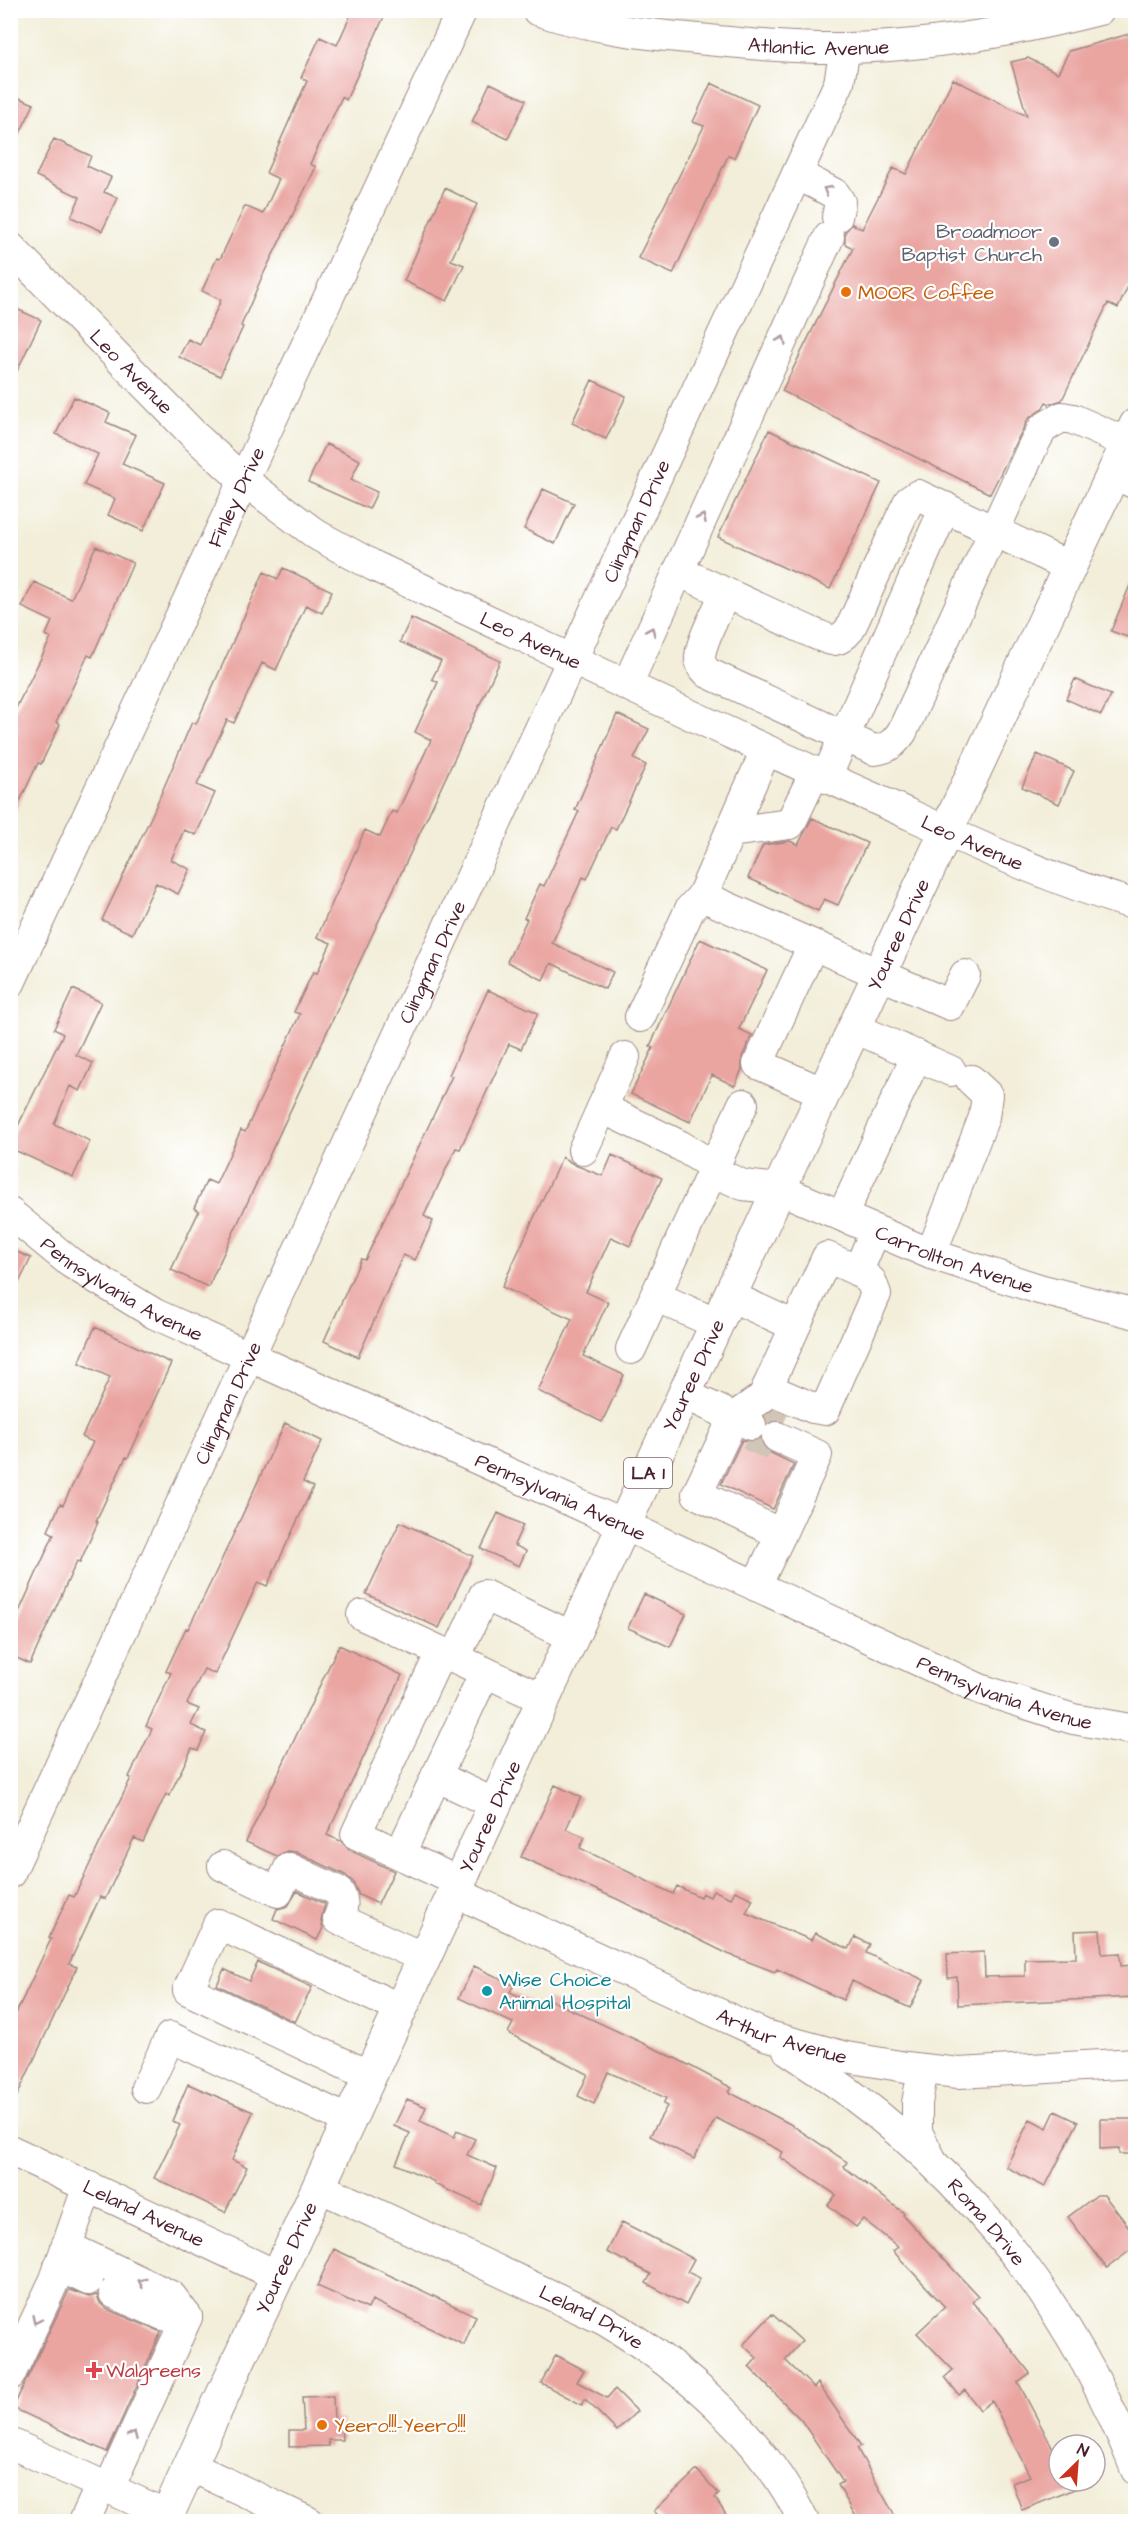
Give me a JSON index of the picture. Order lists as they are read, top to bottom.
{
  "streets": {
    "main road": ["Youree Drive", "LA 1"],
    "street": [
      "Atlantic Avenue",
      "Leo Avenue",
      "Finley Drive",
      "Clingman Drive",
      "Carrollton Avenue",
      "Pennsylvania Avenue",
      "Arthur Avenue",
      "Leland Avenue",
      "Roma Drive",
      "Leland Drive"
    ]
  },
  "crossings": [
    ["Atlantic Avenue", "Clingman Drive"],
    ["Leo Avenue", "Finley Drive"],
    ["Leo Avenue", "Clingman Drive"],
    ["Leo Avenue", "Youree Drive"],
    ["Clingman Drive", "Pennsylvania Avenue"],
    ["Youree Drive", "Carrollton Avenue"],
    ["Youree Drive", "Pennsylvania Avenue"],
    ["Youree Drive", "Arthur Avenue"],
    ["Youree Drive", "Leland Avenue"],
    ["Youree Drive", "Leland Drive"],
    ["Arthur Avenue", "Roma Drive"]
  ],
  "places": {
    "other": [
      "Broadmoor Baptist Church",
      "MOOR Coffee",
      "Wise Choice Animal Hospital",
      "Yeero!!!-Yeero!!!"
    ],
    "health": ["Walgreens"]
  },
  "north": "top right"
}
